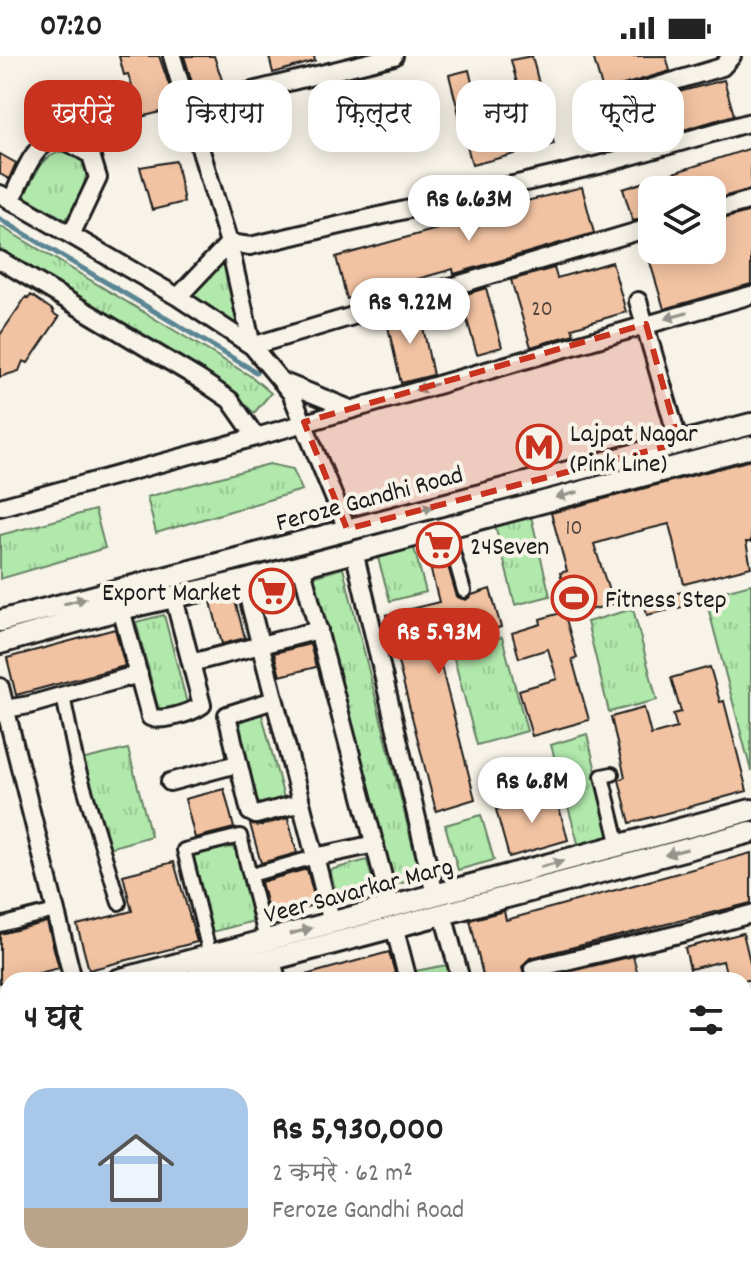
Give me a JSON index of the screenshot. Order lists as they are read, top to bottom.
{
  "streets": {
    "street": ["Feroze Gandhi Road", "Veer Savarkar Marg"]
  },
  "places": {
    "metro station": ["Lajpat Nagar (Pink Line)"],
    "supermarket": ["24Seven", "Export Market"],
    "sports": ["Fitness Step"]
  },
  "house_numbers": ["20", "10"],
  "page": {
    "status": "07:20",
    "chip": [
      "खरीदें",
      "किराया",
      "फ़िल्टर",
      "नया",
      "फ़्लैट"
    ],
    "price": [
      "Rs 6.63M",
      "Rs 9.22M",
      "Rs 5.93M",
      "Rs 6.8M"
    ],
    "heading": "4 घर",
    "list": [
      {
        "name": "Rs 5,930,000",
        "note": "2 कमरे · 62 m² · Feroze Gandhi Road"
      }
    ]
  }
}
